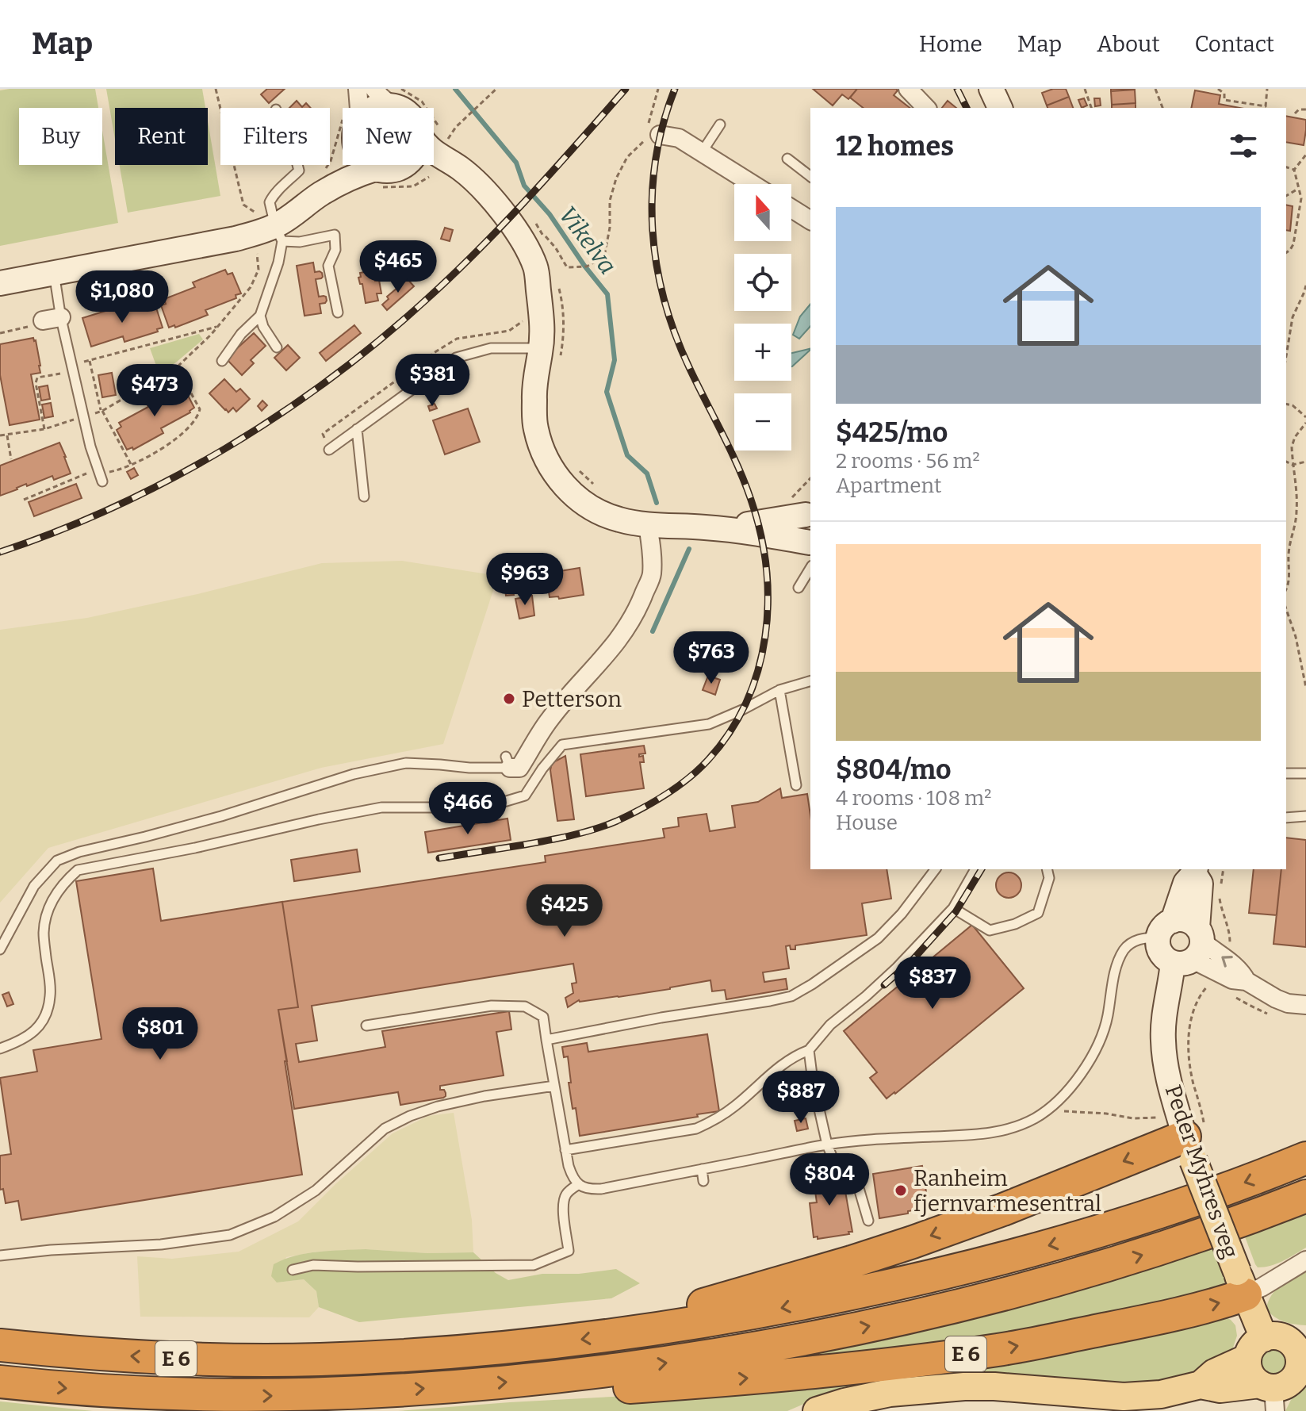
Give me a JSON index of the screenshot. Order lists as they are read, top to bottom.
{
  "streets": {
    "highway": ["E 6"],
    "main road": ["Peder Myhres veg"]
  },
  "crossings": [
    ["Peder Myhres veg", "E 6"]
  ],
  "water": ["Vikelva"],
  "places": ["Petterson", "Ranheim fjernvarmesentral"],
  "north": "top",
  "page": {
    "header": "Map",
    "nav": [
      "Home",
      "Map",
      "About",
      "Contact"
    ],
    "chip": [
      "Buy",
      "Rent",
      "Filters",
      "New"
    ],
    "heading": "12 homes",
    "map_buttons": ["+", "−"],
    "list": [
      {
        "name": "$425/mo",
        "note": "2 rooms · 56 m² · Apartment"
      },
      {
        "name": "$804/mo",
        "note": "4 rooms · 108 m² · House"
      }
    ],
    "price": [
      "$465",
      "$1,080",
      "$381",
      "$473",
      "$963",
      "$763",
      "$466",
      "$425",
      "$837",
      "$801",
      "$887",
      "$804"
    ]
  }
}
